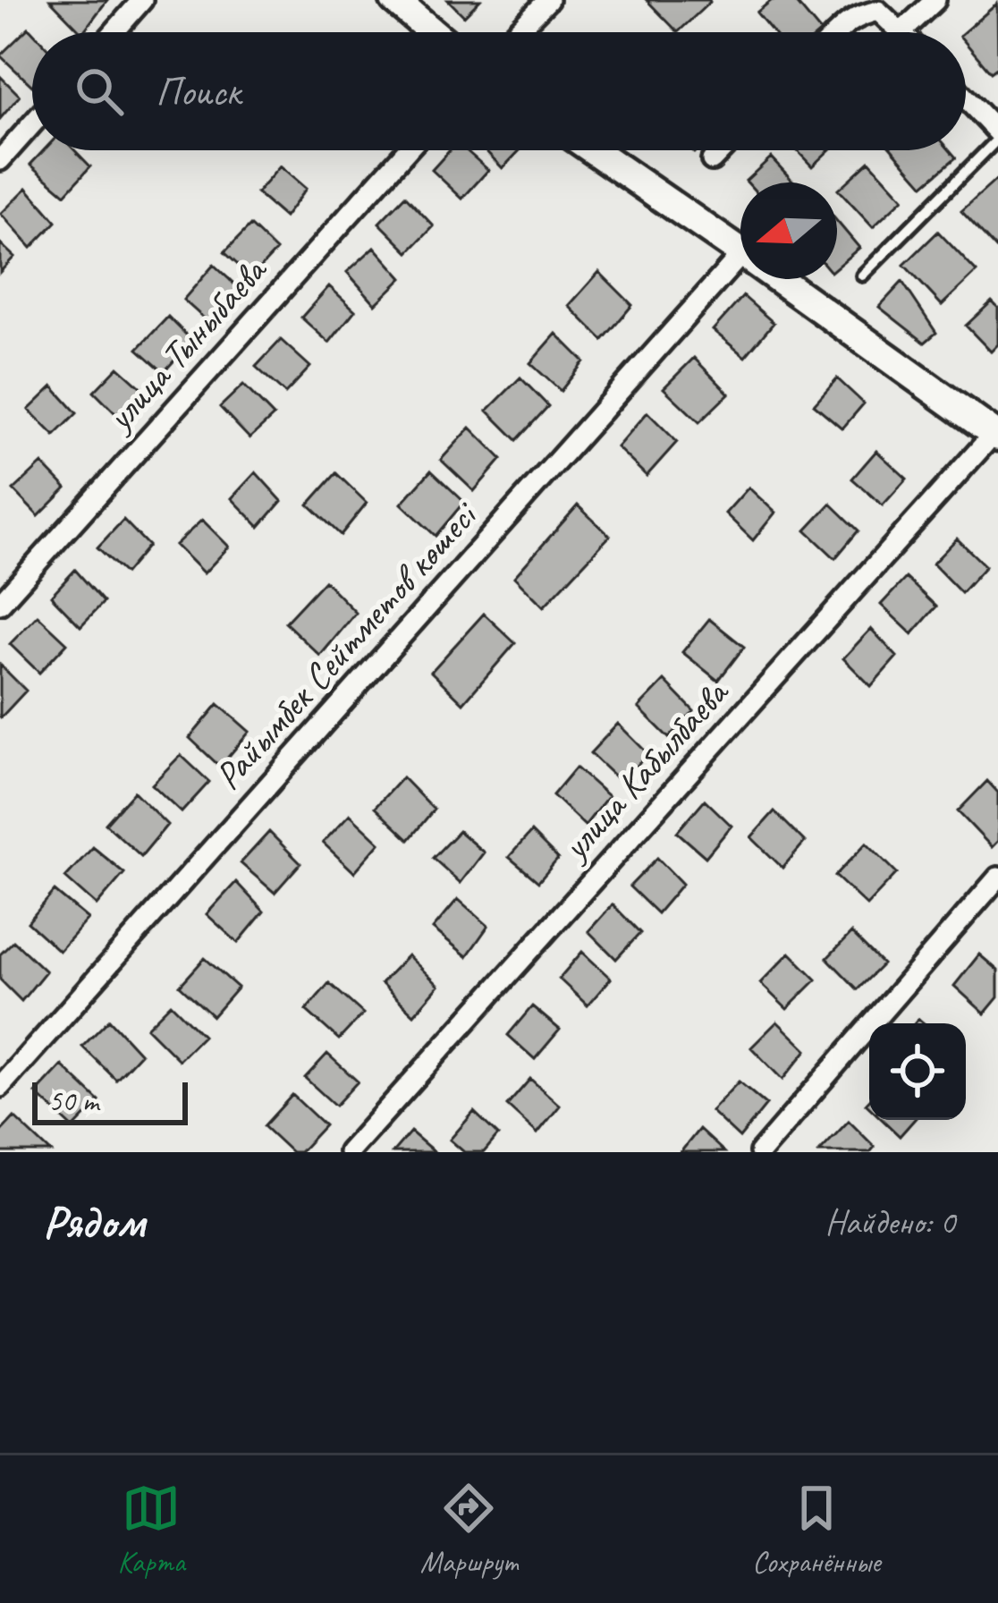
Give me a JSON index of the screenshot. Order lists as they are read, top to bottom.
{
  "streets": {
    "street": ["улица Тыныбаева", "Райымбек Сейтметов көшесі", "улица Кабылбаева"]
  },
  "scale_bar": "50 m",
  "north": "left",
  "page": {
    "search": "Поиск",
    "scale": "50 m",
    "heading": ["Рядом", "Найдено: 0"],
    "nav": ["Карта", "Маршрут", "Сохранённые"]
  }
}
